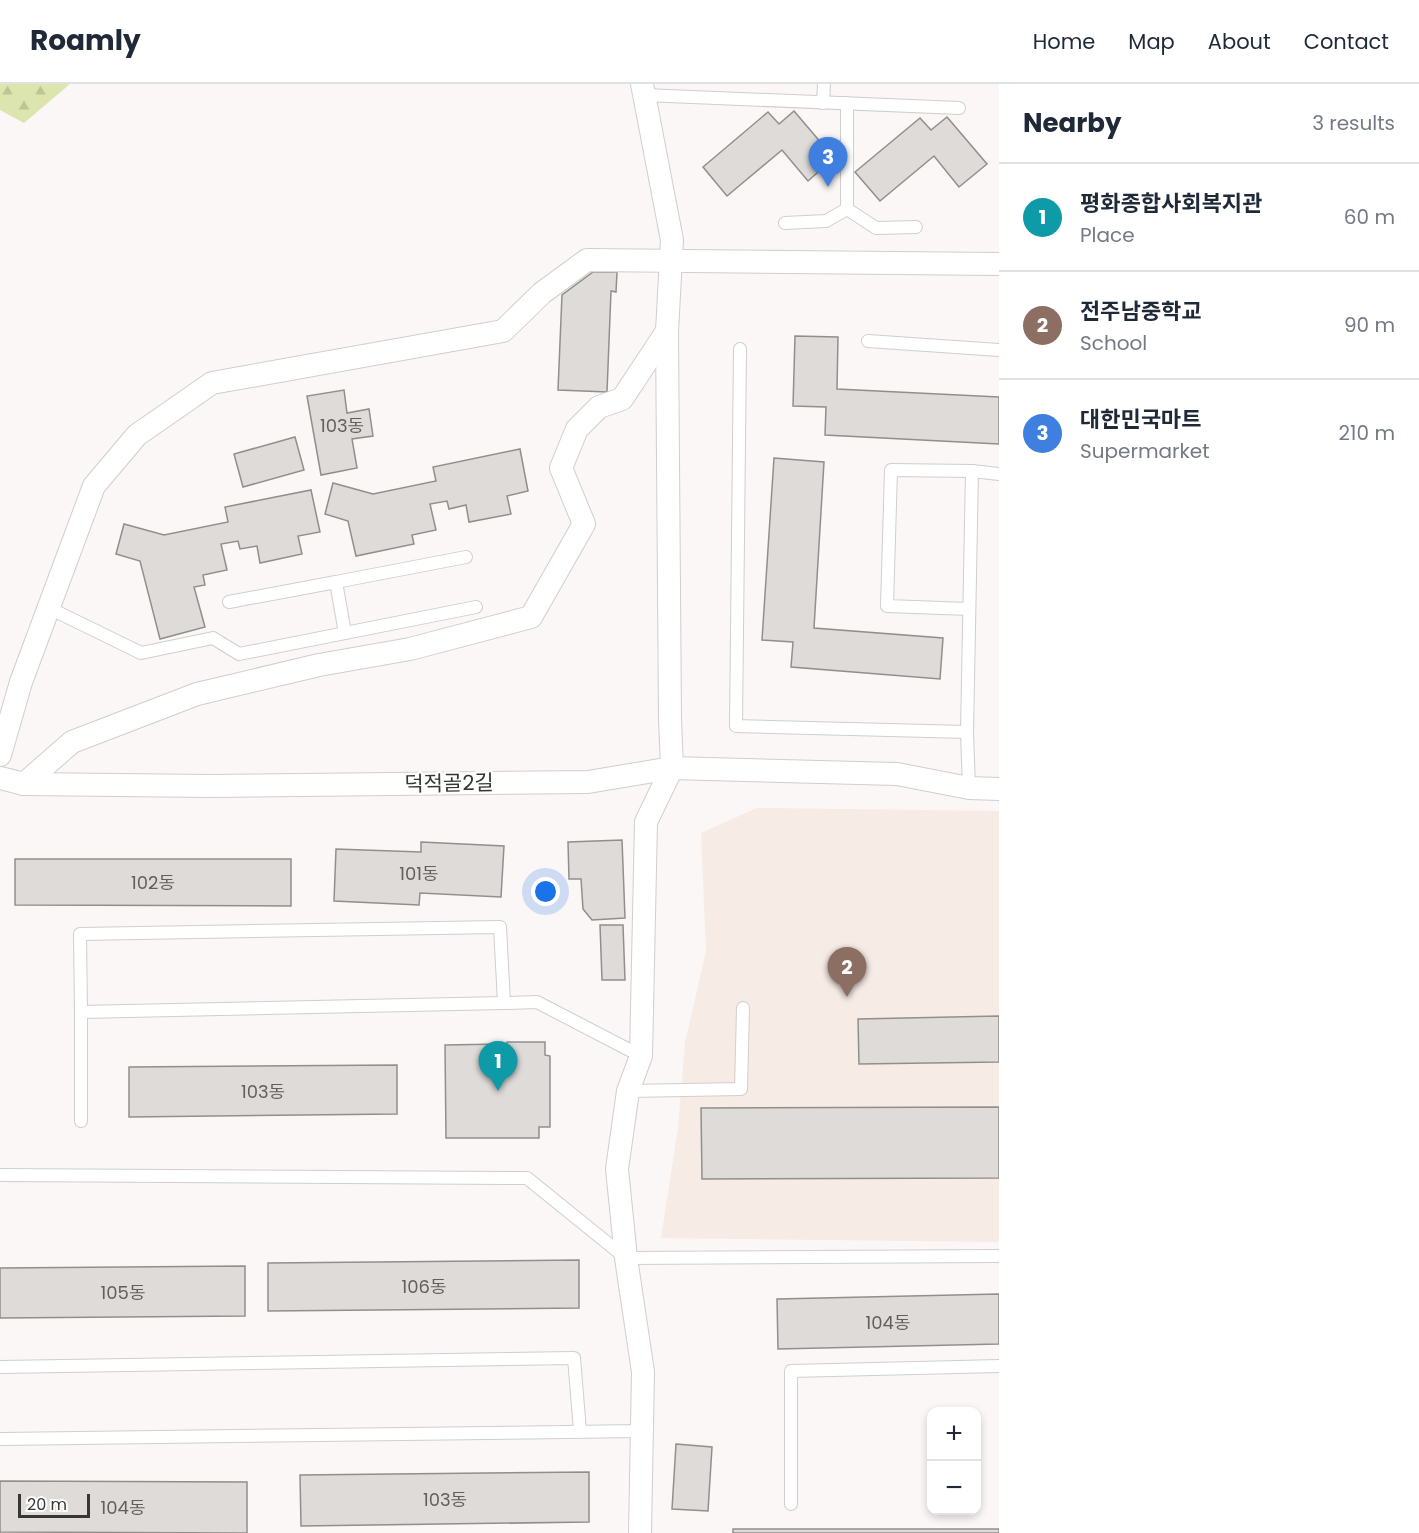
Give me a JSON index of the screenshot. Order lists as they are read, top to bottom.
{
  "streets": {
    "street": ["덕적골2길"]
  },
  "house_numbers": [
    "103동",
    "101동",
    "102동",
    "103동",
    "106동",
    "105동",
    "104동",
    "103동",
    "104동"
  ],
  "scale_bar": "20 m",
  "page": {
    "header": "Roamly",
    "nav": [
      "Home",
      "Map",
      "About",
      "Contact"
    ],
    "heading": ["Nearby", "3 results"],
    "pins": ["3", "2", "1"],
    "list": [
      {
        "mark": "1",
        "name": "평화종합사회복지관",
        "note": "Place",
        "value": "60 m"
      },
      {
        "mark": "2",
        "name": "전주남중학교",
        "note": "School",
        "value": "90 m"
      },
      {
        "mark": "3",
        "name": "대한민국마트",
        "note": "Supermarket",
        "value": "210 m"
      }
    ],
    "map_buttons": ["+", "−"],
    "scale": "20 m"
  }
}
